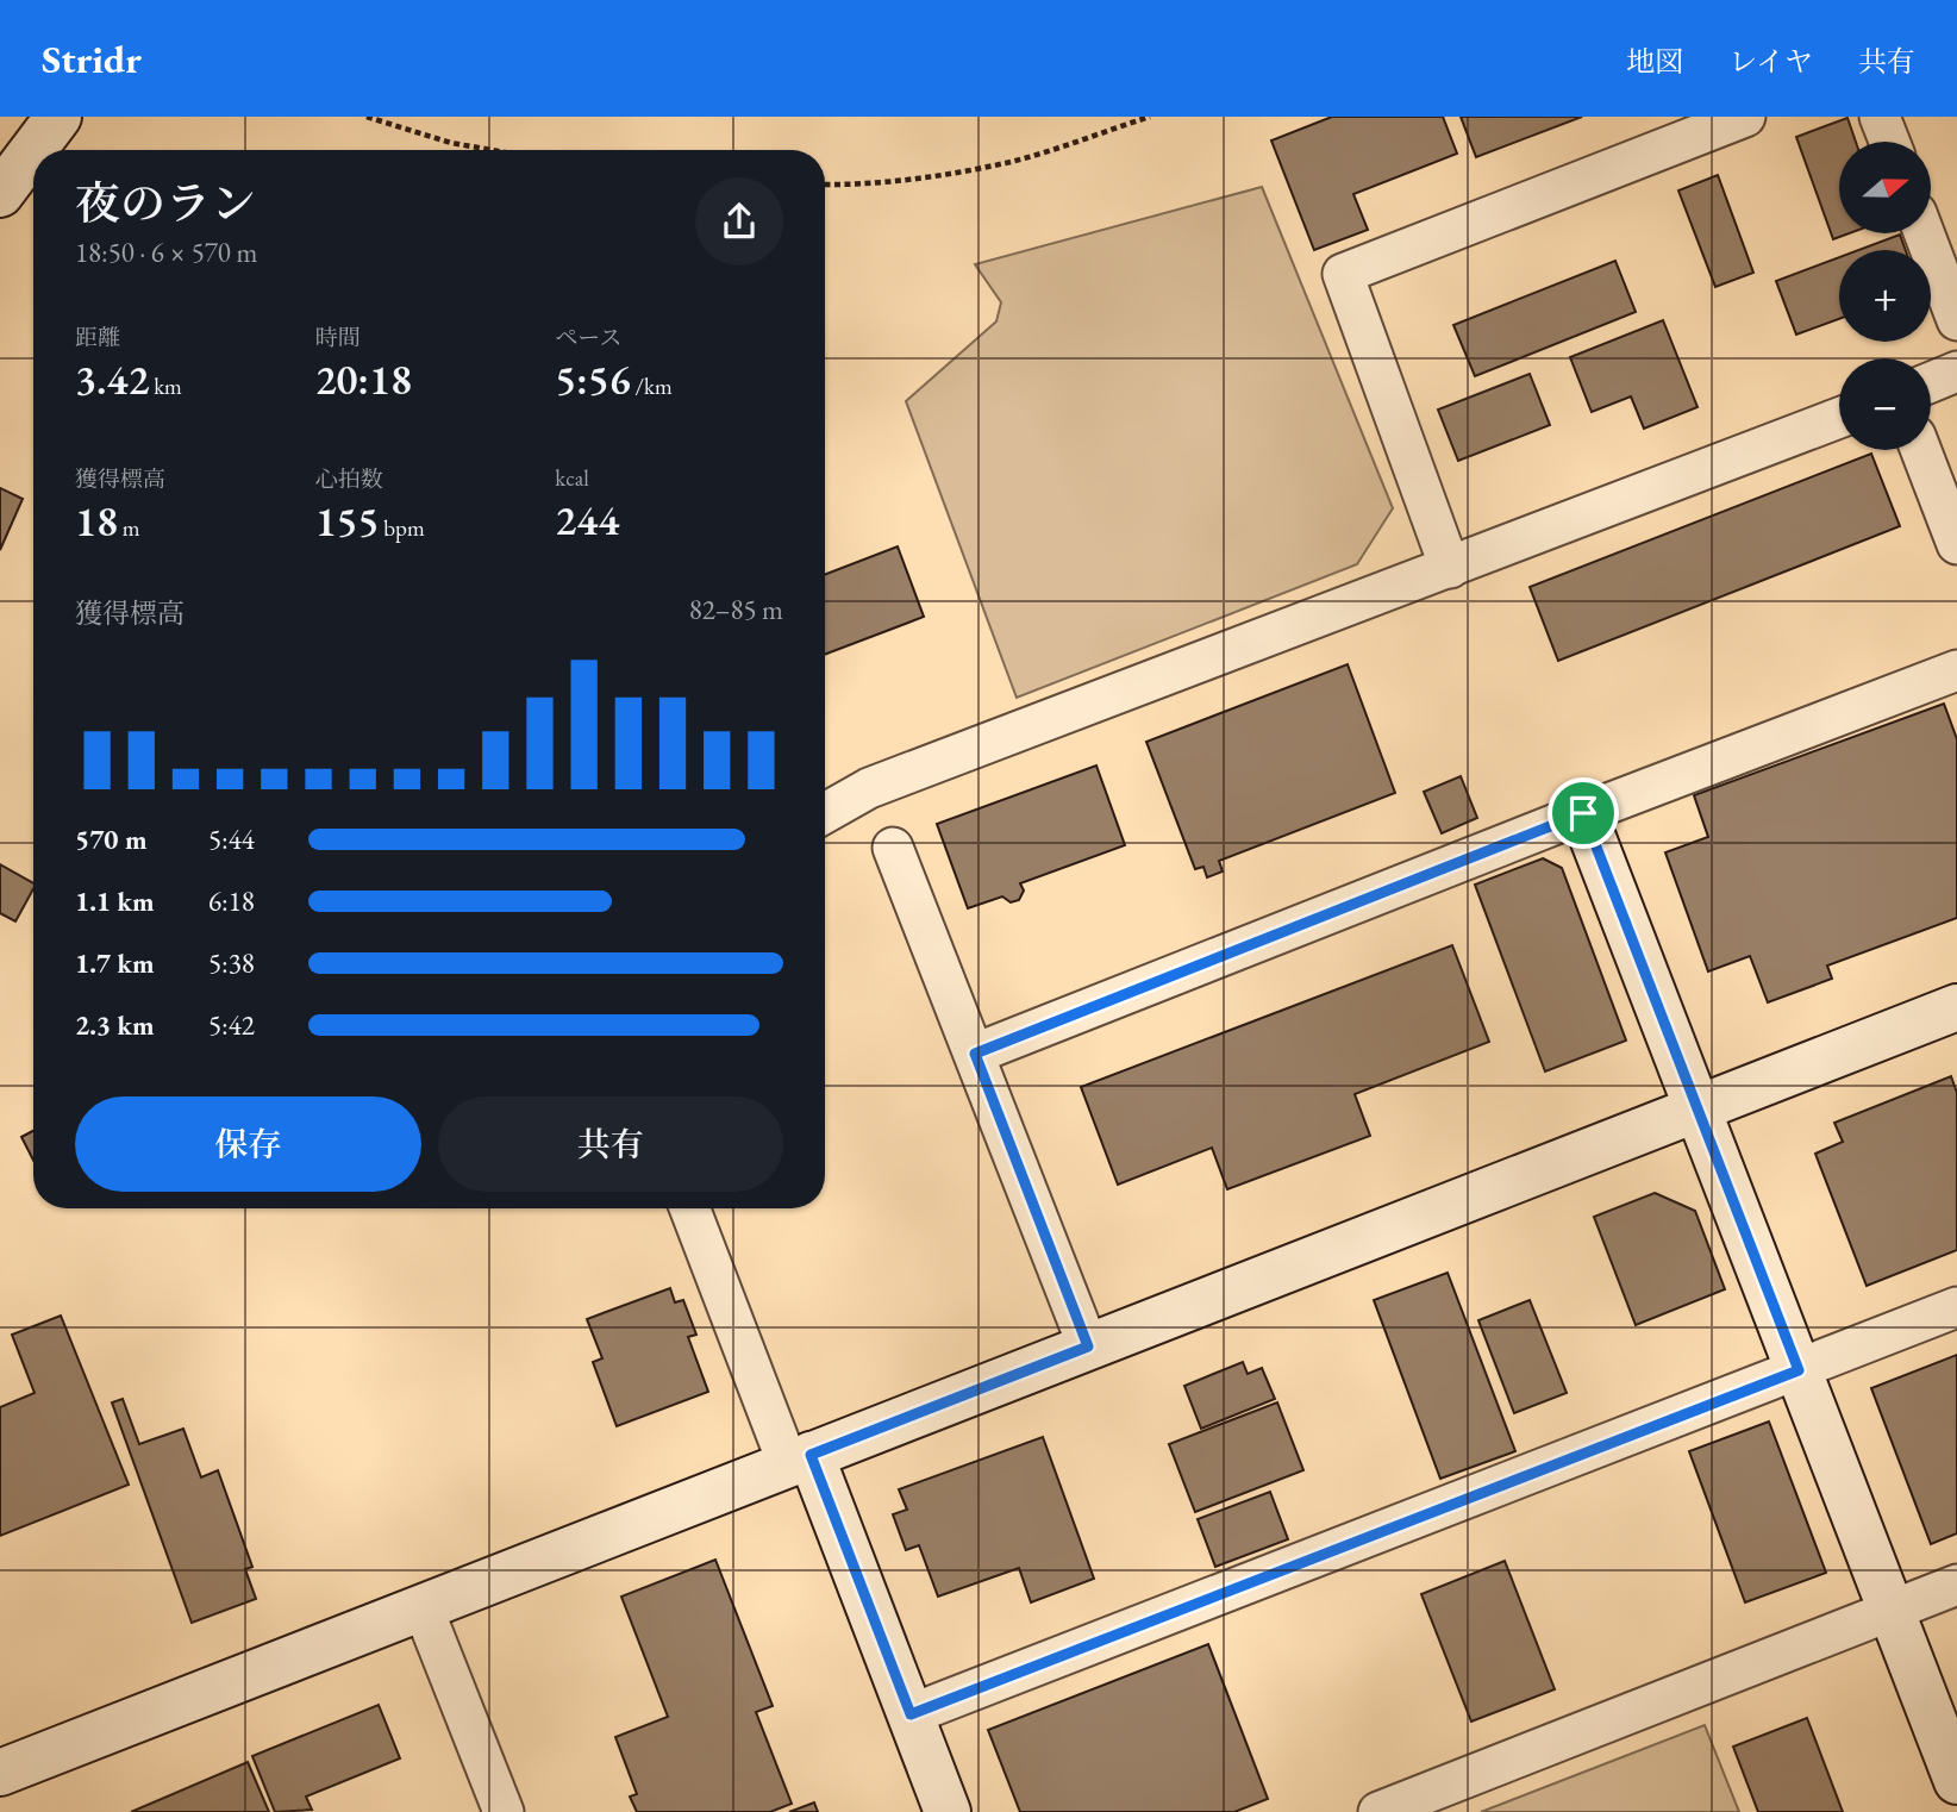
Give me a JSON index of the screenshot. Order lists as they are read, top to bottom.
{
  "north": "right",
  "page": {
    "header": "Stridr",
    "nav": ["地図", "レイヤ", "共有"],
    "map_buttons": ["+", "−"],
    "heading": ["夜のラン", "18:50 · 6 × 570 m"],
    "stats": [
      ["距離", "3.42 km"],
      ["時間", "20:18"],
      ["ペース", "5:56 /km"],
      ["獲得標高", "18 m"],
      ["心拍数", "155 bpm"],
      ["kcal", "244"]
    ],
    "chart": ["獲得標高", "82–85 m"],
    "list": [
      {
        "name": "570 m",
        "note": "5:44"
      },
      {
        "name": "1.1 km",
        "note": "6:18"
      },
      {
        "name": "1.7 km",
        "note": "5:38"
      },
      {
        "name": "2.3 km",
        "note": "5:42"
      }
    ],
    "buttons": ["保存", "共有"]
  }
}
